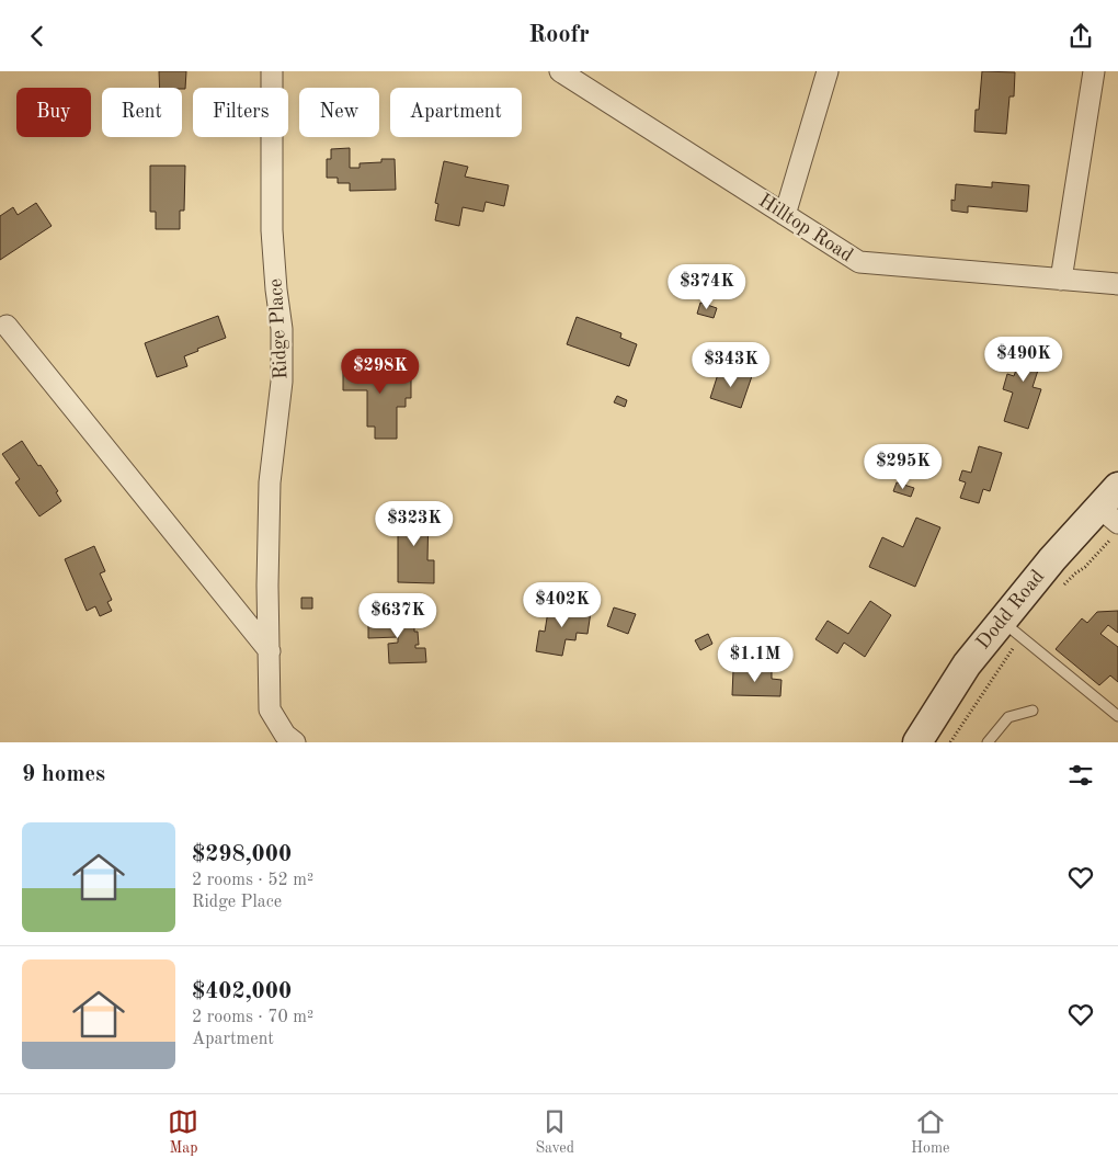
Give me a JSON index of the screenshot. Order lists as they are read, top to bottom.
{
  "streets": {
    "main road": ["Dodd Road"],
    "street": ["Hilltop Road", "Ridge Place"]
  },
  "page": {
    "header": "Roofr",
    "chip": [
      "Buy",
      "Rent",
      "Filters",
      "New",
      "Apartment"
    ],
    "price": [
      "$374K",
      "$490K",
      "$343K",
      "$298K",
      "$295K",
      "$323K",
      "$402K",
      "$637K",
      "$1.1M"
    ],
    "heading": "9 homes",
    "list": [
      {
        "name": "$298,000",
        "note": "2 rooms · 52 m² · Ridge Place"
      },
      {
        "name": "$402,000",
        "note": "2 rooms · 70 m² · Apartment"
      }
    ],
    "tabs": ["Map", "Saved", "Home"]
  }
}
